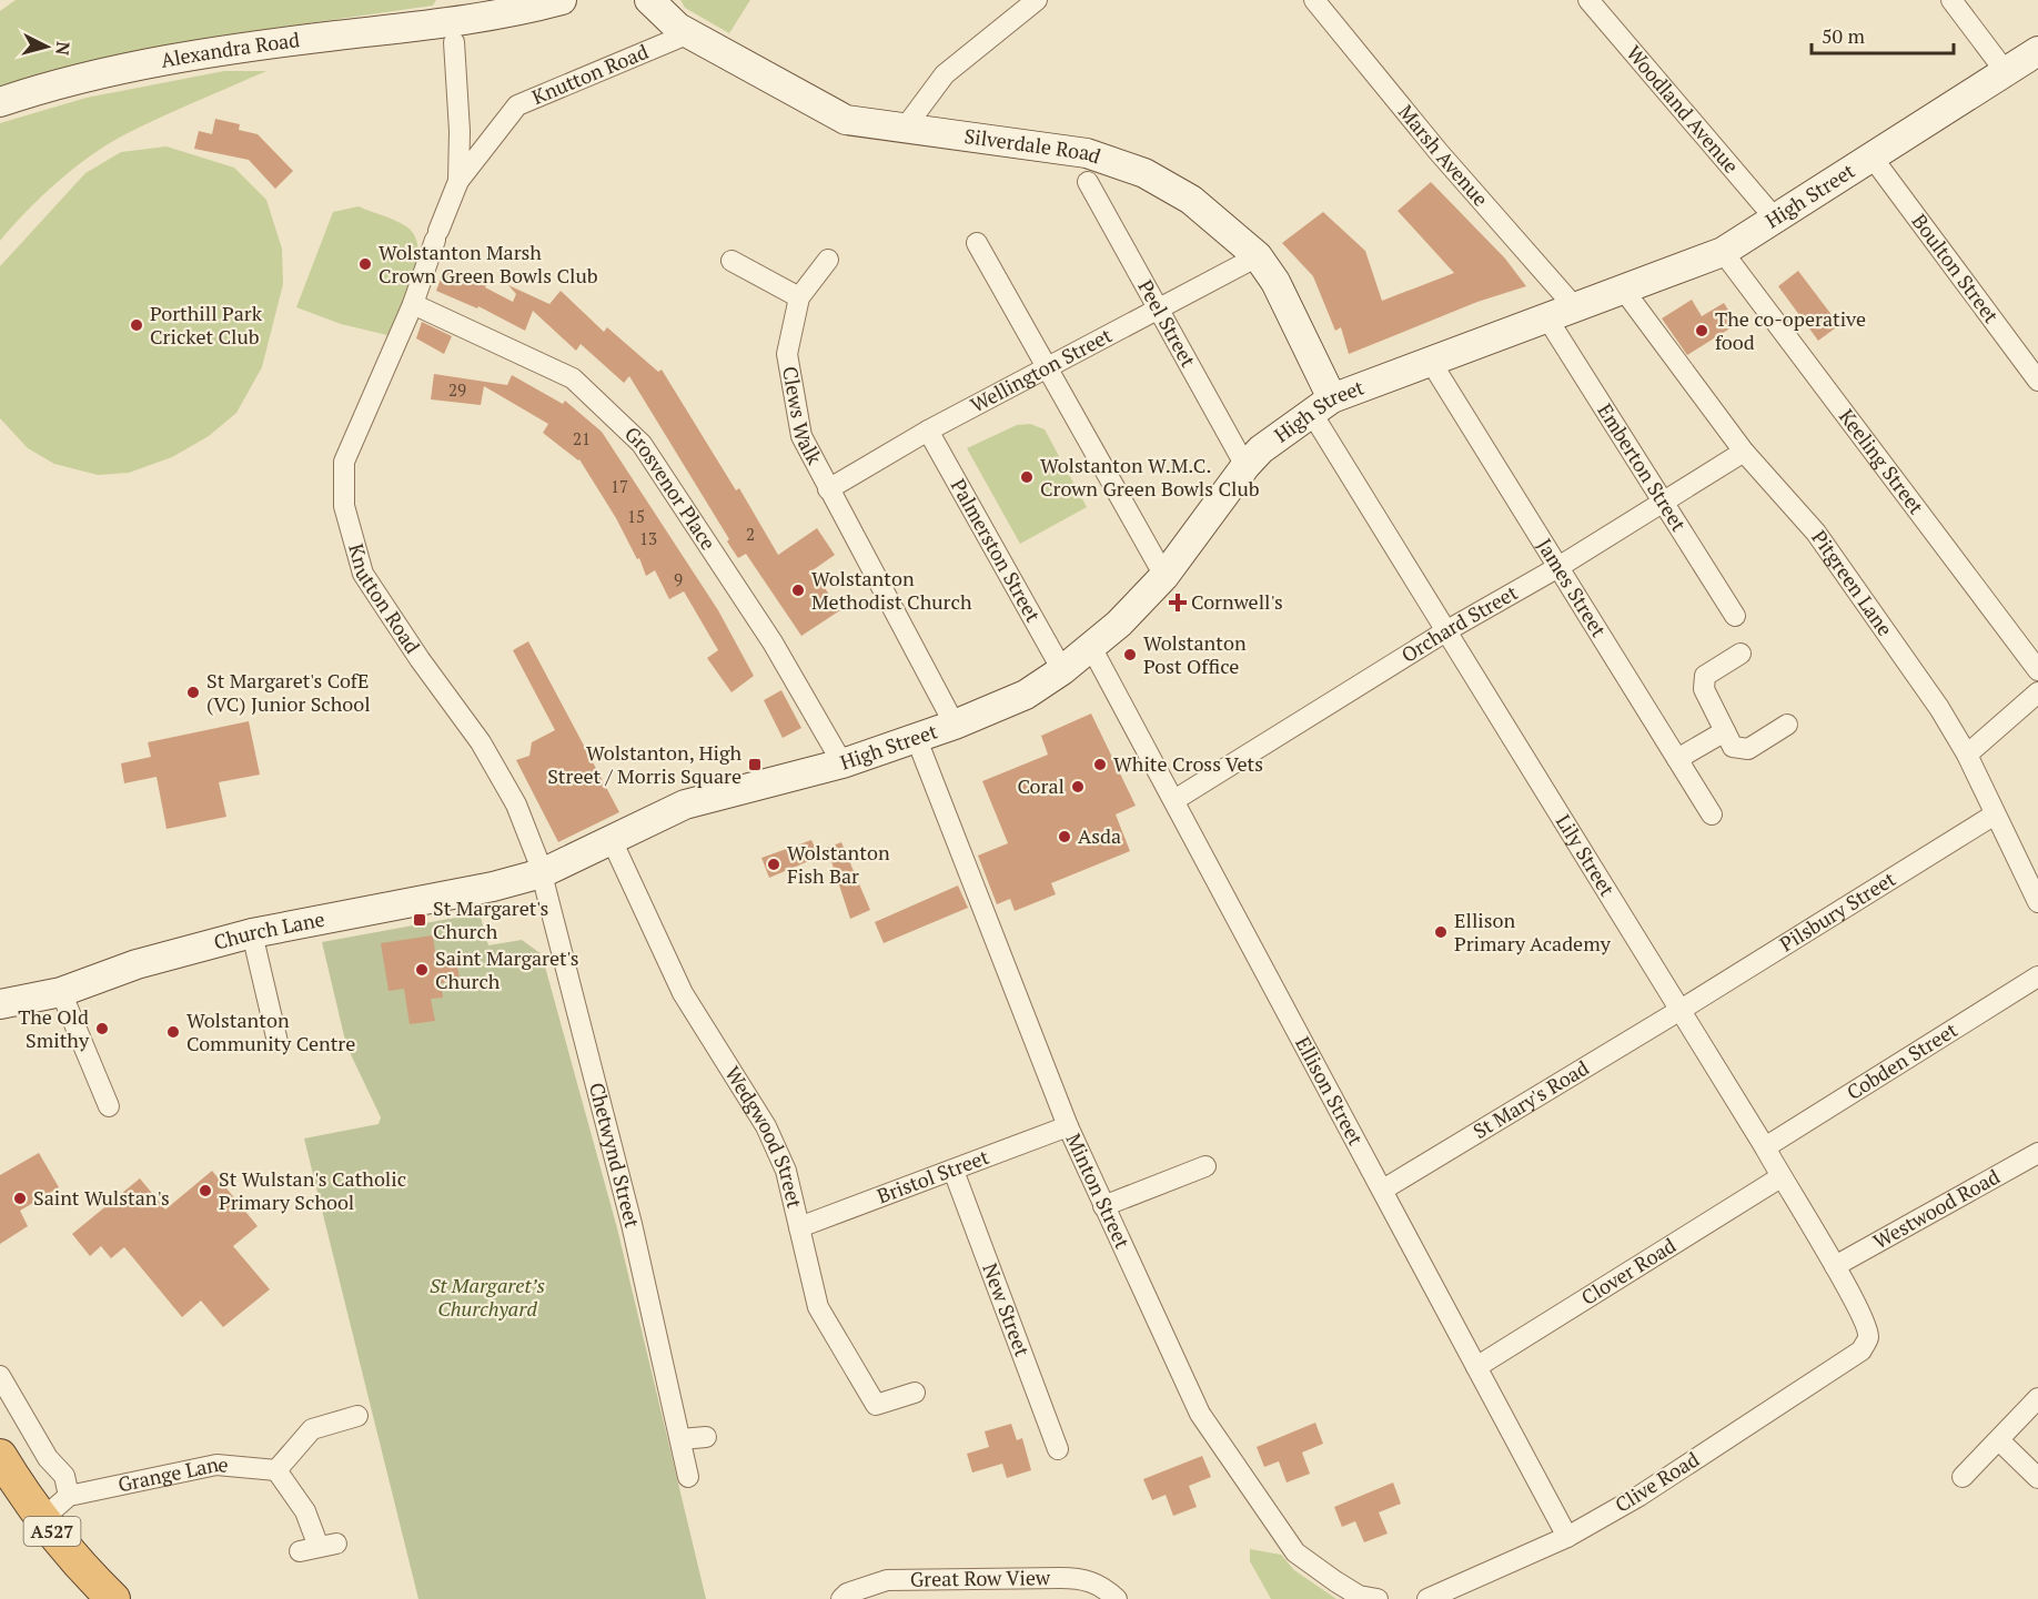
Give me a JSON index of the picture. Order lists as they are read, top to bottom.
{
  "streets": {
    "highway": ["A527"],
    "main road": [
      "Alexandra Road",
      "Silverdale Road",
      "High Street",
      "Church Lane"
    ],
    "street": [
      "Knutton Road",
      "Woodland Avenue",
      "Marsh Avenue",
      "Boulton Street",
      "Peel Street",
      "Wellington Street",
      "Clews Walk",
      "Keeling Street",
      "Emberton Street",
      "Grosvenor Place",
      "Palmerston Street",
      "Pitgreen Lane",
      "James Street",
      "Orchard Street",
      "Lily Street",
      "Pilsbury Street",
      "Cobden Street",
      "Ellison Street",
      "St Mary's Road",
      "Wedgwood Street",
      "Chetwynd Street",
      "Bristol Street",
      "Minton Street",
      "Westwood Road",
      "Clover Road",
      "New Street",
      "Grange Lane",
      "Clive Road",
      "Great Row View"
    ]
  },
  "crossings": [
    ["Knutton Road", "Silverdale Road"],
    ["Knutton Road", "High Street"],
    ["Knutton Road", "Grosvenor Place"],
    ["Knutton Road", "Church Lane"],
    ["Knutton Road", "Chetwynd Street"],
    ["Woodland Avenue", "High Street"],
    ["Silverdale Road", "High Street"],
    ["Silverdale Road", "Wellington Street"],
    ["Silverdale Road", "Lily Street"],
    ["Marsh Avenue", "High Street"],
    ["High Street", "Boulton Street"],
    ["High Street", "Peel Street"],
    ["High Street", "Clews Walk"],
    ["High Street", "Keeling Street"],
    ["High Street", "Emberton Street"],
    ["High Street", "Grosvenor Place"],
    ["High Street", "Palmerston Street"],
    ["High Street", "Pitgreen Lane"],
    ["High Street", "James Street"],
    ["High Street", "Lily Street"],
    ["High Street", "Church Lane"],
    ["High Street", "Ellison Street"],
    ["High Street", "Wedgwood Street"],
    ["High Street", "Chetwynd Street"],
    ["High Street", "Minton Street"],
    ["Peel Street", "Wellington Street"],
    ["Wellington Street", "Clews Walk"],
    ["Wellington Street", "Palmerston Street"],
    ["Emberton Street", "Orchard Street"],
    ["Pitgreen Lane", "Orchard Street"],
    ["Pitgreen Lane", "Pilsbury Street"],
    ["James Street", "Orchard Street"],
    ["Orchard Street", "Lily Street"],
    ["Orchard Street", "Ellison Street"],
    ["Lily Street", "Pilsbury Street"],
    ["Lily Street", "Cobden Street"],
    ["Lily Street", "St Mary's Road"],
    ["Lily Street", "Westwood Road"],
    ["Lily Street", "Clover Road"],
    ["Lily Street", "Clive Road"],
    ["Pilsbury Street", "St Mary's Road"],
    ["Church Lane", "Chetwynd Street"],
    ["Ellison Street", "St Mary's Road"],
    ["Ellison Street", "Clover Road"],
    ["Ellison Street", "Clive Road"],
    ["Wedgwood Street", "Bristol Street"],
    ["Bristol Street", "Minton Street"],
    ["Bristol Street", "New Street"],
    ["Grange Lane", "A527"]
  ],
  "parks": ["St Margaret’s Churchyard"],
  "places": {
    "other": [
      "Wolstanton Marsh Crown Green Bowls Club",
      "Porthill Park Cricket Club",
      "The co-operative food",
      "Wolstanton W.M.C. Crown Green Bowls Club",
      "Wolstanton Methodist Church",
      "Wolstanton Post Office",
      "St Margaret's CofE (VC) Junior School",
      "White Cross Vets",
      "Coral",
      "Asda",
      "Wolstanton Fish Bar",
      "Ellison Primary Academy",
      "Saint Margaret's Church",
      "The Old Smithy",
      "Wolstanton Community Centre",
      "St Wulstan's Catholic Primary School",
      "Saint Wulstan's"
    ],
    "health": ["Cornwell's"],
    "transit": ["Wolstanton, High Street / Morris Square", "St Margaret's Church"]
  },
  "house_numbers": [
    "29",
    "21",
    "17",
    "15",
    "2",
    "13",
    "9"
  ],
  "scale_bar": "50 m",
  "north": "right"
}
